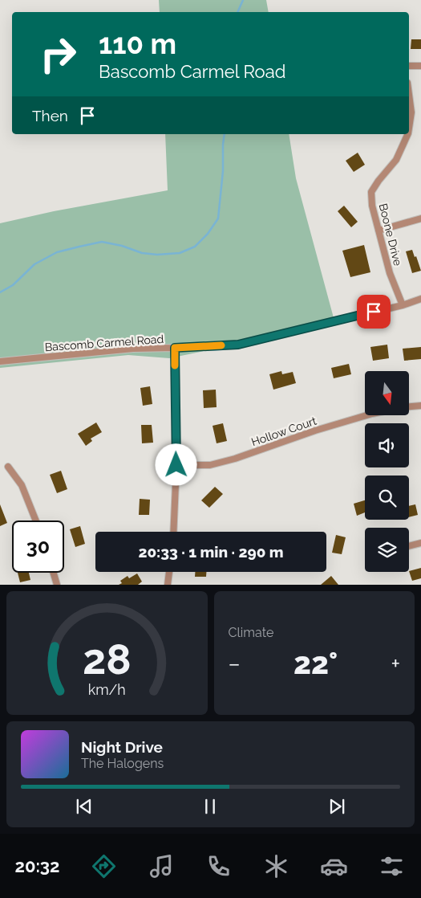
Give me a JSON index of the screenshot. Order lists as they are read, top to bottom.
{
  "streets": {
    "street": ["Boone Drive", "Bascomb Carmel Road", "Hollow Court"]
  },
  "crossings": [
    ["Boone Drive", "Bascomb Carmel Road"]
  ],
  "north": "bottom",
  "page": {
    "turn": ["110 m", "Bascomb Carmel Road"],
    "then": "Then",
    "limit": "30",
    "trip": "20:33 · 1 min · 290 m",
    "tile": "Climate",
    "heat": ["−", "22°", "+"],
    "song": ["Night Drive", "The Halogens"],
    "tabs": "20:32",
    "gauge": ["28", "km/h"]
  }
}
